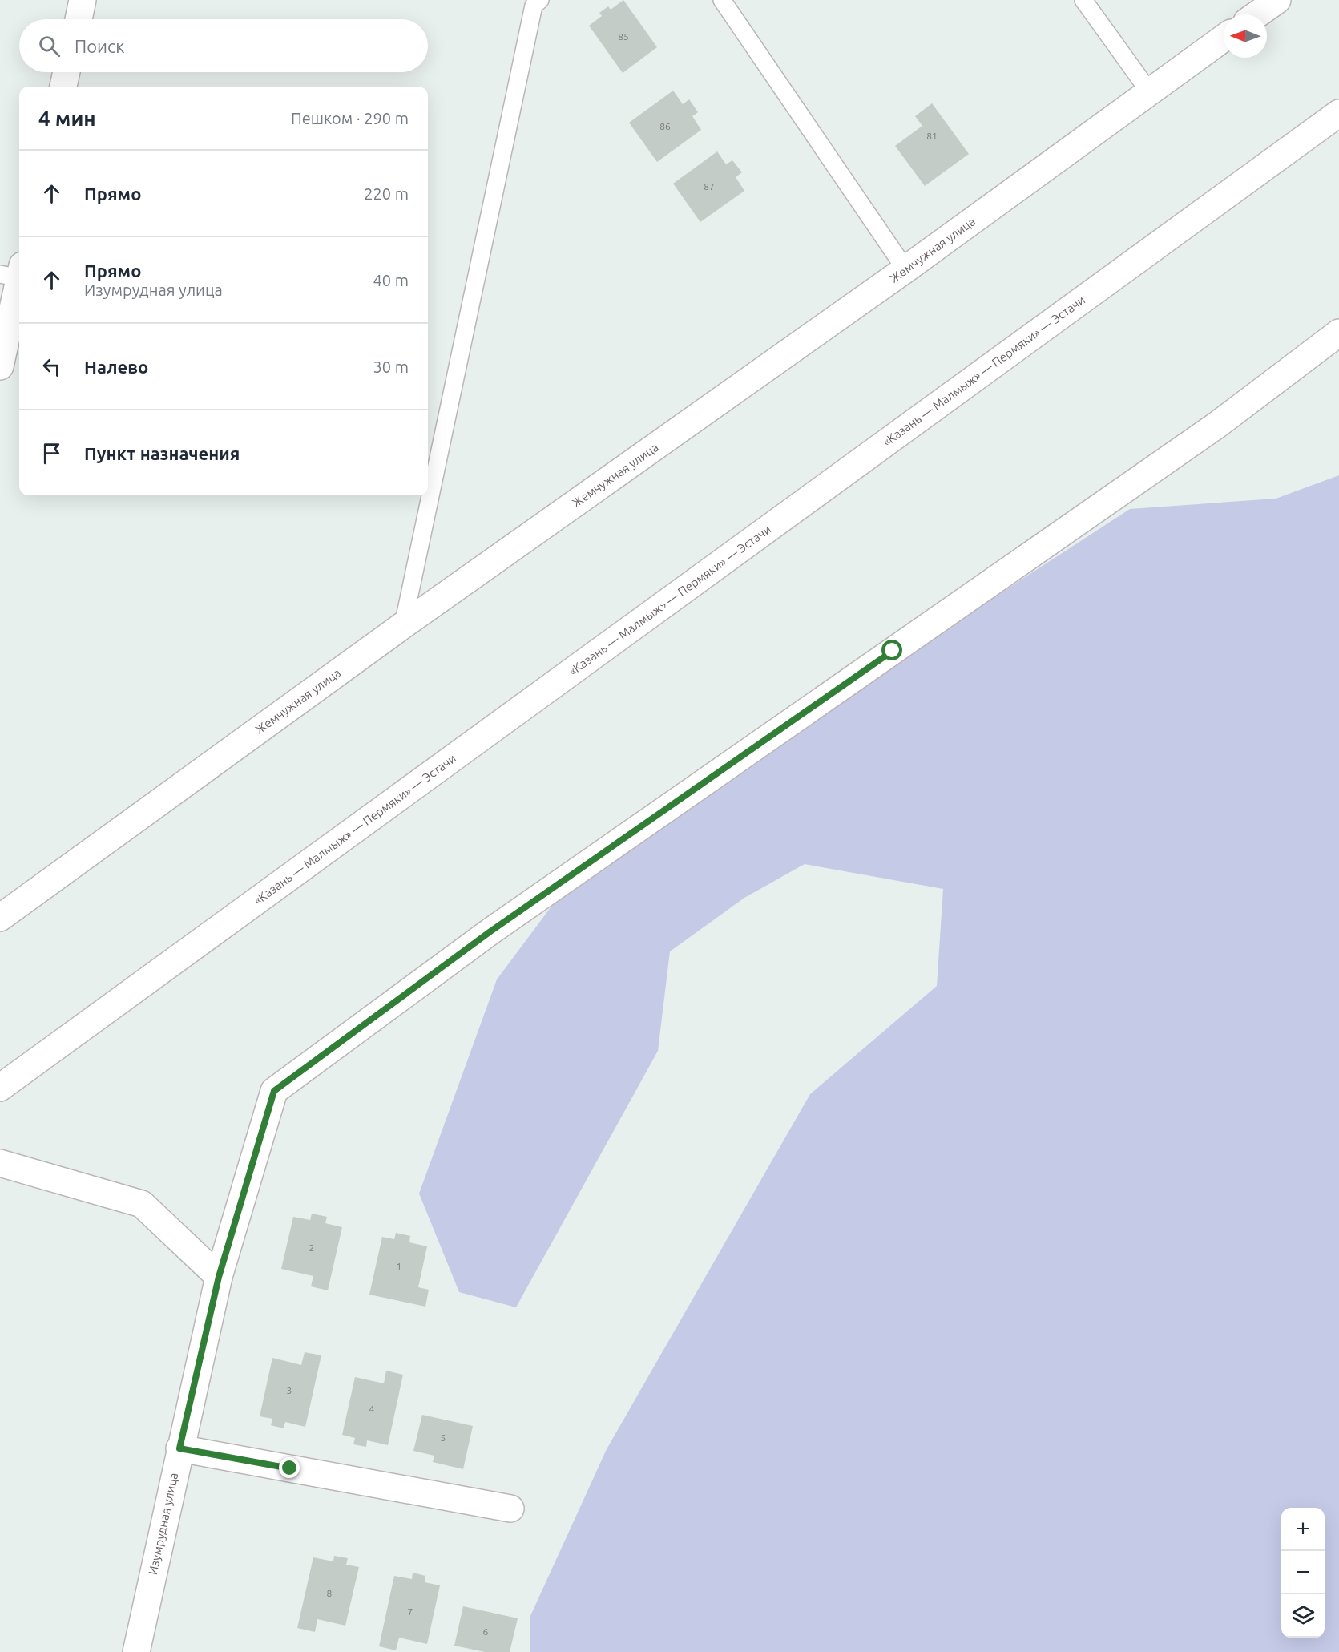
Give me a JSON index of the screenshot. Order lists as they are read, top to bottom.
{
  "streets": {
    "street": ["Жемчужная улица", "«Казань — Малмыж» — Пермяки» — Эстачи", "Изумрудная улица"]
  },
  "house_numbers": [
    "85",
    "86",
    "81",
    "87",
    "2",
    "1",
    "3",
    "4",
    "5",
    "8",
    "7",
    "6"
  ],
  "north": "left",
  "page": {
    "search": "Поиск",
    "heading": ["4 мин", "Пешком · 290 m"],
    "list": [
      ["Прямо", "220 m"],
      ["Прямо", "Изумрудная улица", "40 m"],
      ["Налево", "30 m"],
      "Пункт назначения"
    ],
    "map_buttons": ["+", "−"]
  }
}
